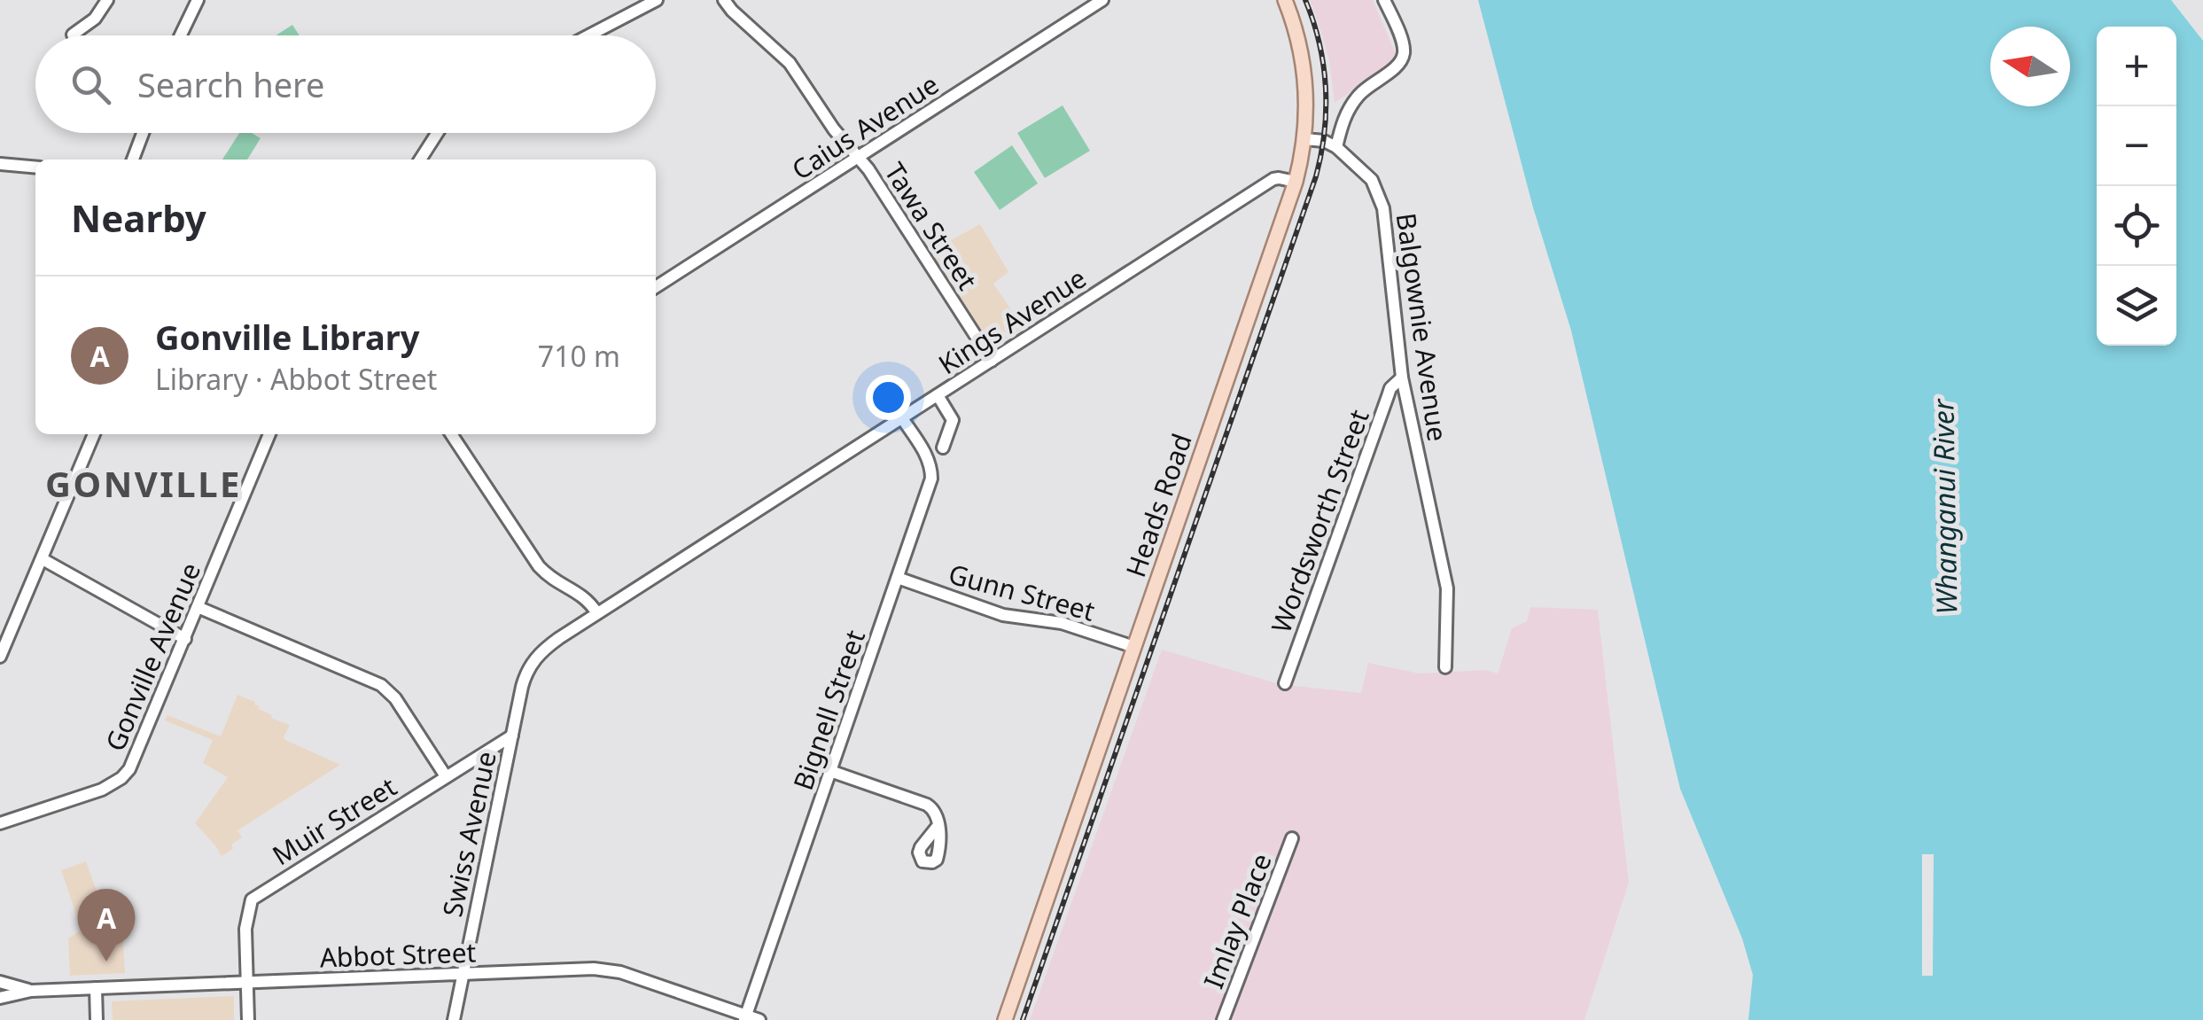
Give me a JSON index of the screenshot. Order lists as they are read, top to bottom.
{
  "streets": {
    "main road": ["Heads Road"],
    "street": [
      "Caius Avenue",
      "Tawa Street",
      "Kings Avenue",
      "Balgownie Avenue",
      "Wordsworth Street",
      "Gunn Street",
      "Gonville Avenue",
      "Bignell Street",
      "Muir Street",
      "Swiss Avenue",
      "Imlay Place",
      "Abbot Street"
    ]
  },
  "crossings": [
    ["Caius Avenue", "Tawa Street"],
    ["Tawa Street", "Kings Avenue"],
    ["Kings Avenue", "Heads Road"],
    ["Kings Avenue", "Bignell Street"],
    ["Kings Avenue", "Swiss Avenue"],
    ["Balgownie Avenue", "Heads Road"],
    ["Balgownie Avenue", "Wordsworth Street"],
    ["Heads Road", "Gunn Street"],
    ["Gunn Street", "Bignell Street"],
    ["Bignell Street", "Abbot Street"],
    ["Muir Street", "Swiss Avenue"],
    ["Muir Street", "Abbot Street"],
    ["Swiss Avenue", "Abbot Street"]
  ],
  "districts": ["GONVILLE"],
  "water": ["Whanganui River"],
  "north": "left",
  "page": {
    "map_buttons": ["+", "−"],
    "search": "Search here",
    "heading": "Nearby",
    "list": [
      {
        "mark": "A",
        "name": "Gonville Library",
        "note": "Library · Abbot Street",
        "value": "710 m"
      }
    ],
    "pins": "A"
  }
}
